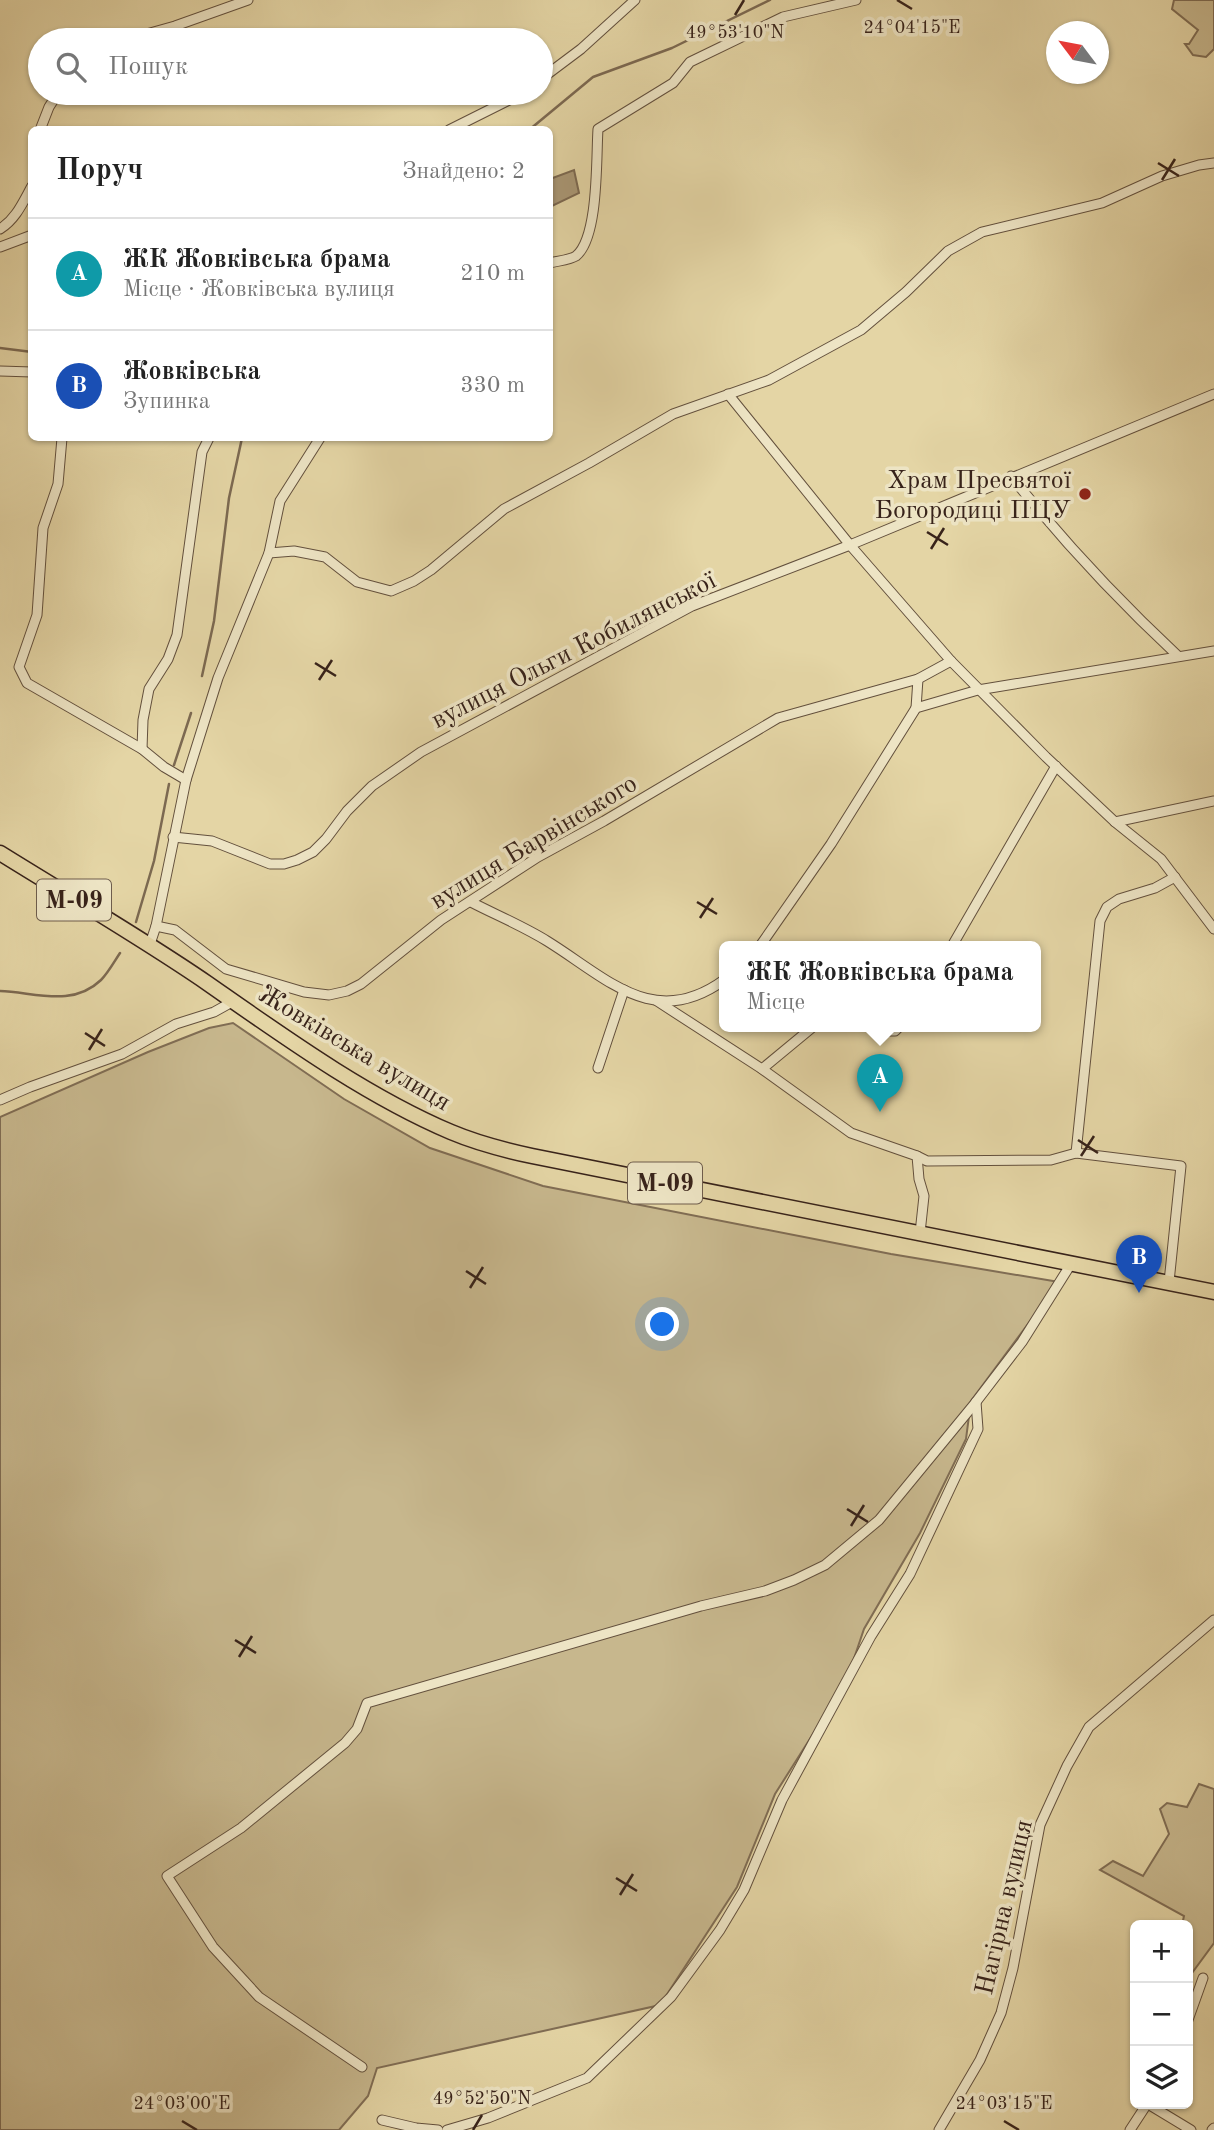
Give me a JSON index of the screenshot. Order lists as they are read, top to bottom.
{
  "streets": {
    "highway": ["М-09", "Жовківська вулиця"],
    "street": ["вулиця Ольги Кобилянської", "вулиця Барвінського", "Нагірна вулиця"]
  },
  "crossings": [
    ["М-09", "Жовківська вулиця"]
  ],
  "places": ["Храм Пресвятої Богородиці ПЦУ"],
  "north": "top left",
  "page": {
    "search": "Пошук",
    "heading": ["Поруч", "Знайдено: 2"],
    "list": [
      {
        "mark": "A",
        "name": "ЖК Жовківська брама",
        "note": "Місце · Жовківська вулиця",
        "value": "210 m"
      },
      {
        "mark": "B",
        "name": "Жовківська",
        "note": "Зупинка",
        "value": "330 m"
      }
    ],
    "popup": ["ЖК Жовківська брама", "Місце"],
    "pins": ["A", "B"],
    "map_buttons": ["+", "−"]
  },
  "coordinates": [
    "24°04'15\"E",
    "49°53'10\"N",
    "49°52'50\"N",
    "24°03'00\"E",
    "24°03'15\"E"
  ]
}
